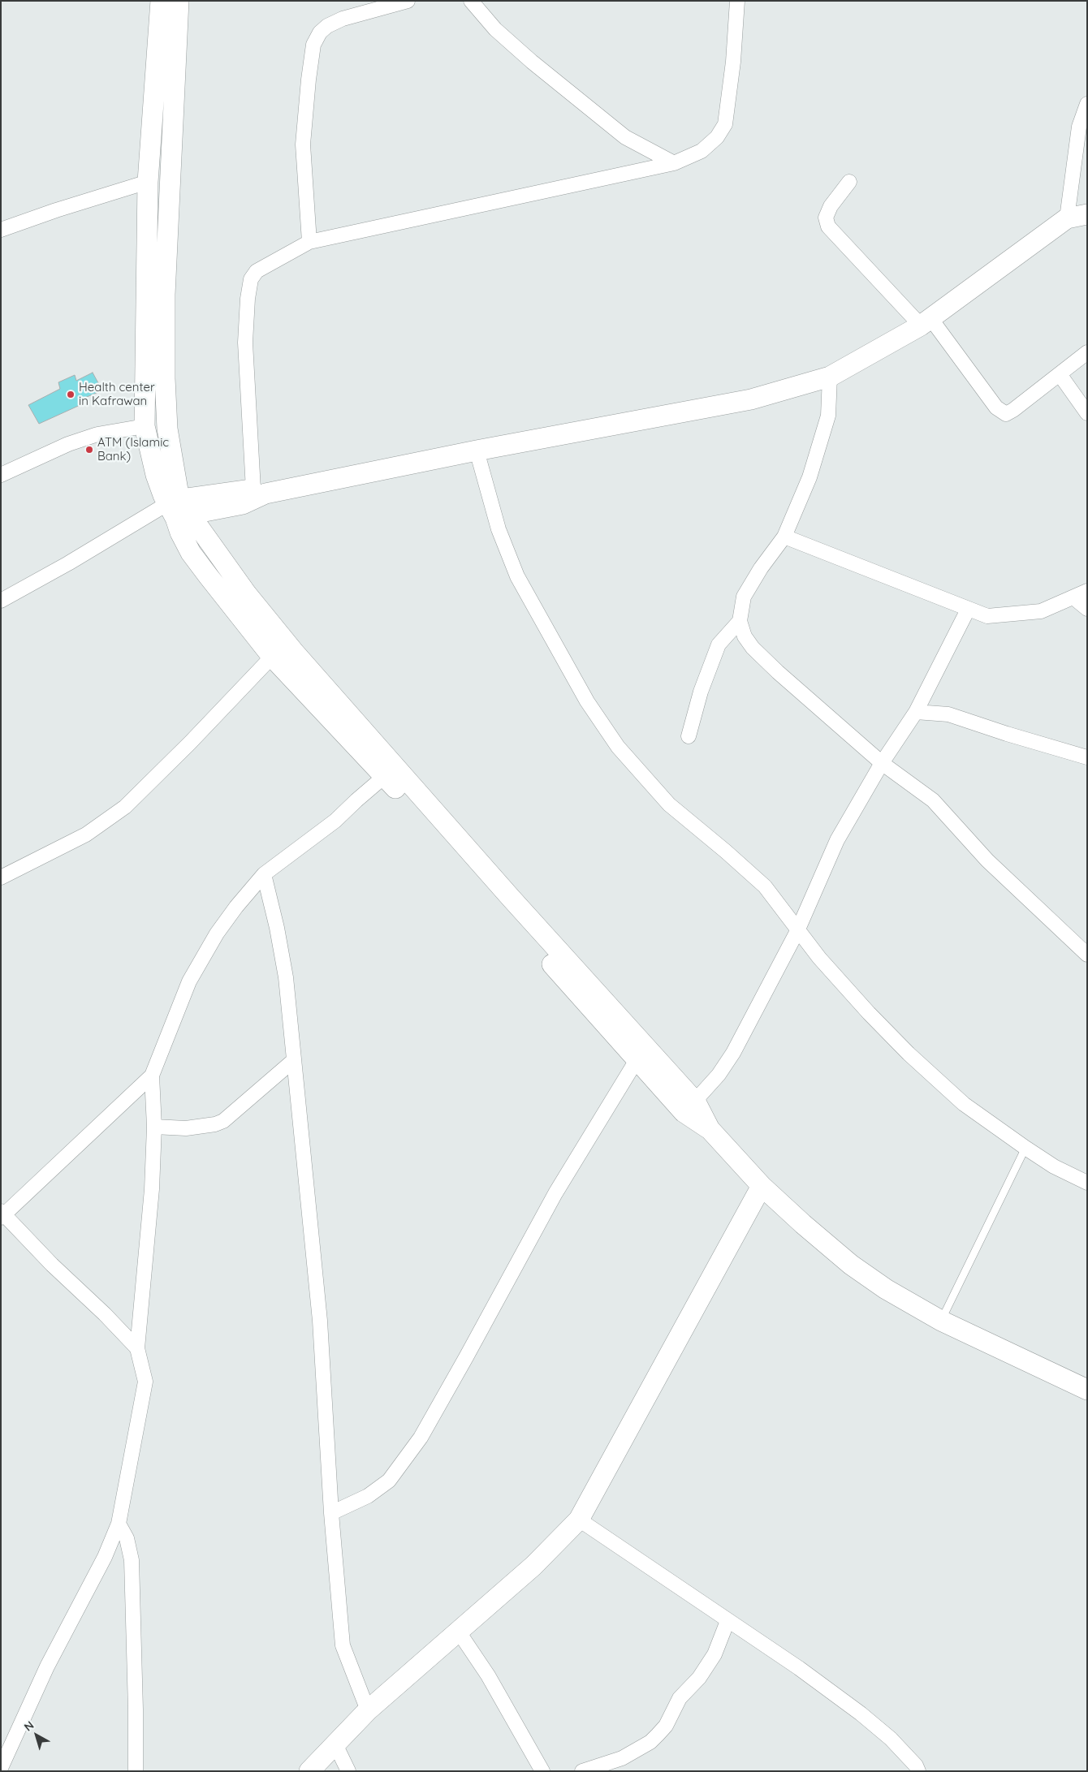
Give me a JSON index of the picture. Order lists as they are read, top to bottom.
{
  "places": ["Health center in Kafrawan", "ATM (Islamic Bank)"],
  "north": "top left"
}
